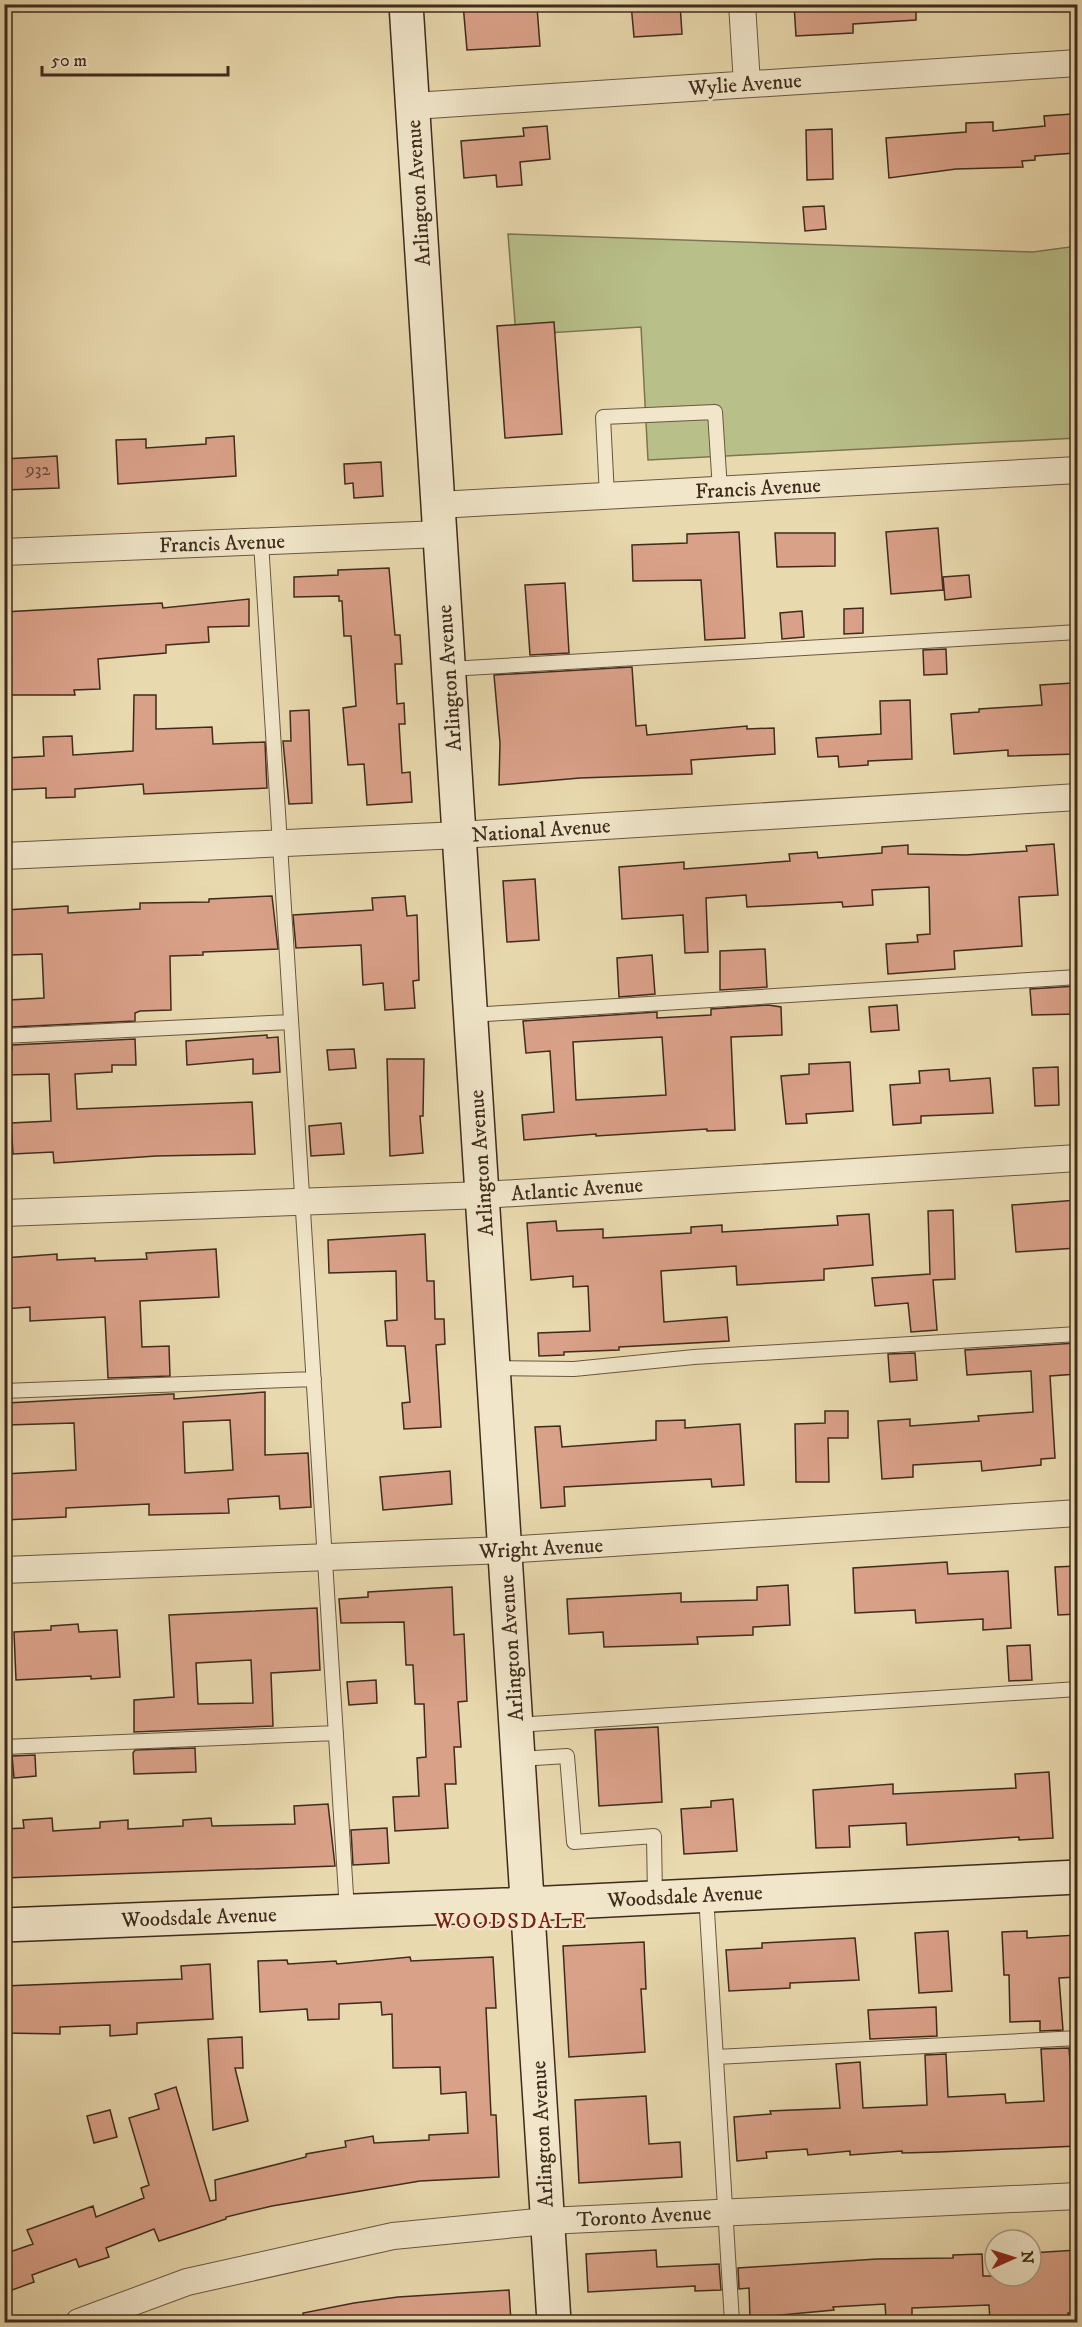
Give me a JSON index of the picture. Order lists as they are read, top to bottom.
{
  "streets": {
    "street": [
      "Wylie Avenue",
      "Arlington Avenue",
      "Francis Avenue",
      "National Avenue",
      "Atlantic Avenue",
      "Wright Avenue",
      "Woodsdale Avenue",
      "Toronto Avenue"
    ]
  },
  "crossings": [
    ["Wylie Avenue", "Arlington Avenue"],
    ["Arlington Avenue", "Francis Avenue"],
    ["Arlington Avenue", "National Avenue"],
    ["Arlington Avenue", "Atlantic Avenue"],
    ["Arlington Avenue", "Wright Avenue"],
    ["Arlington Avenue", "Woodsdale Avenue"],
    ["Arlington Avenue", "Toronto Avenue"]
  ],
  "districts": ["WOODSDALE"],
  "house_numbers": ["932"],
  "scale_bar": "50 m",
  "north": "right"
}
